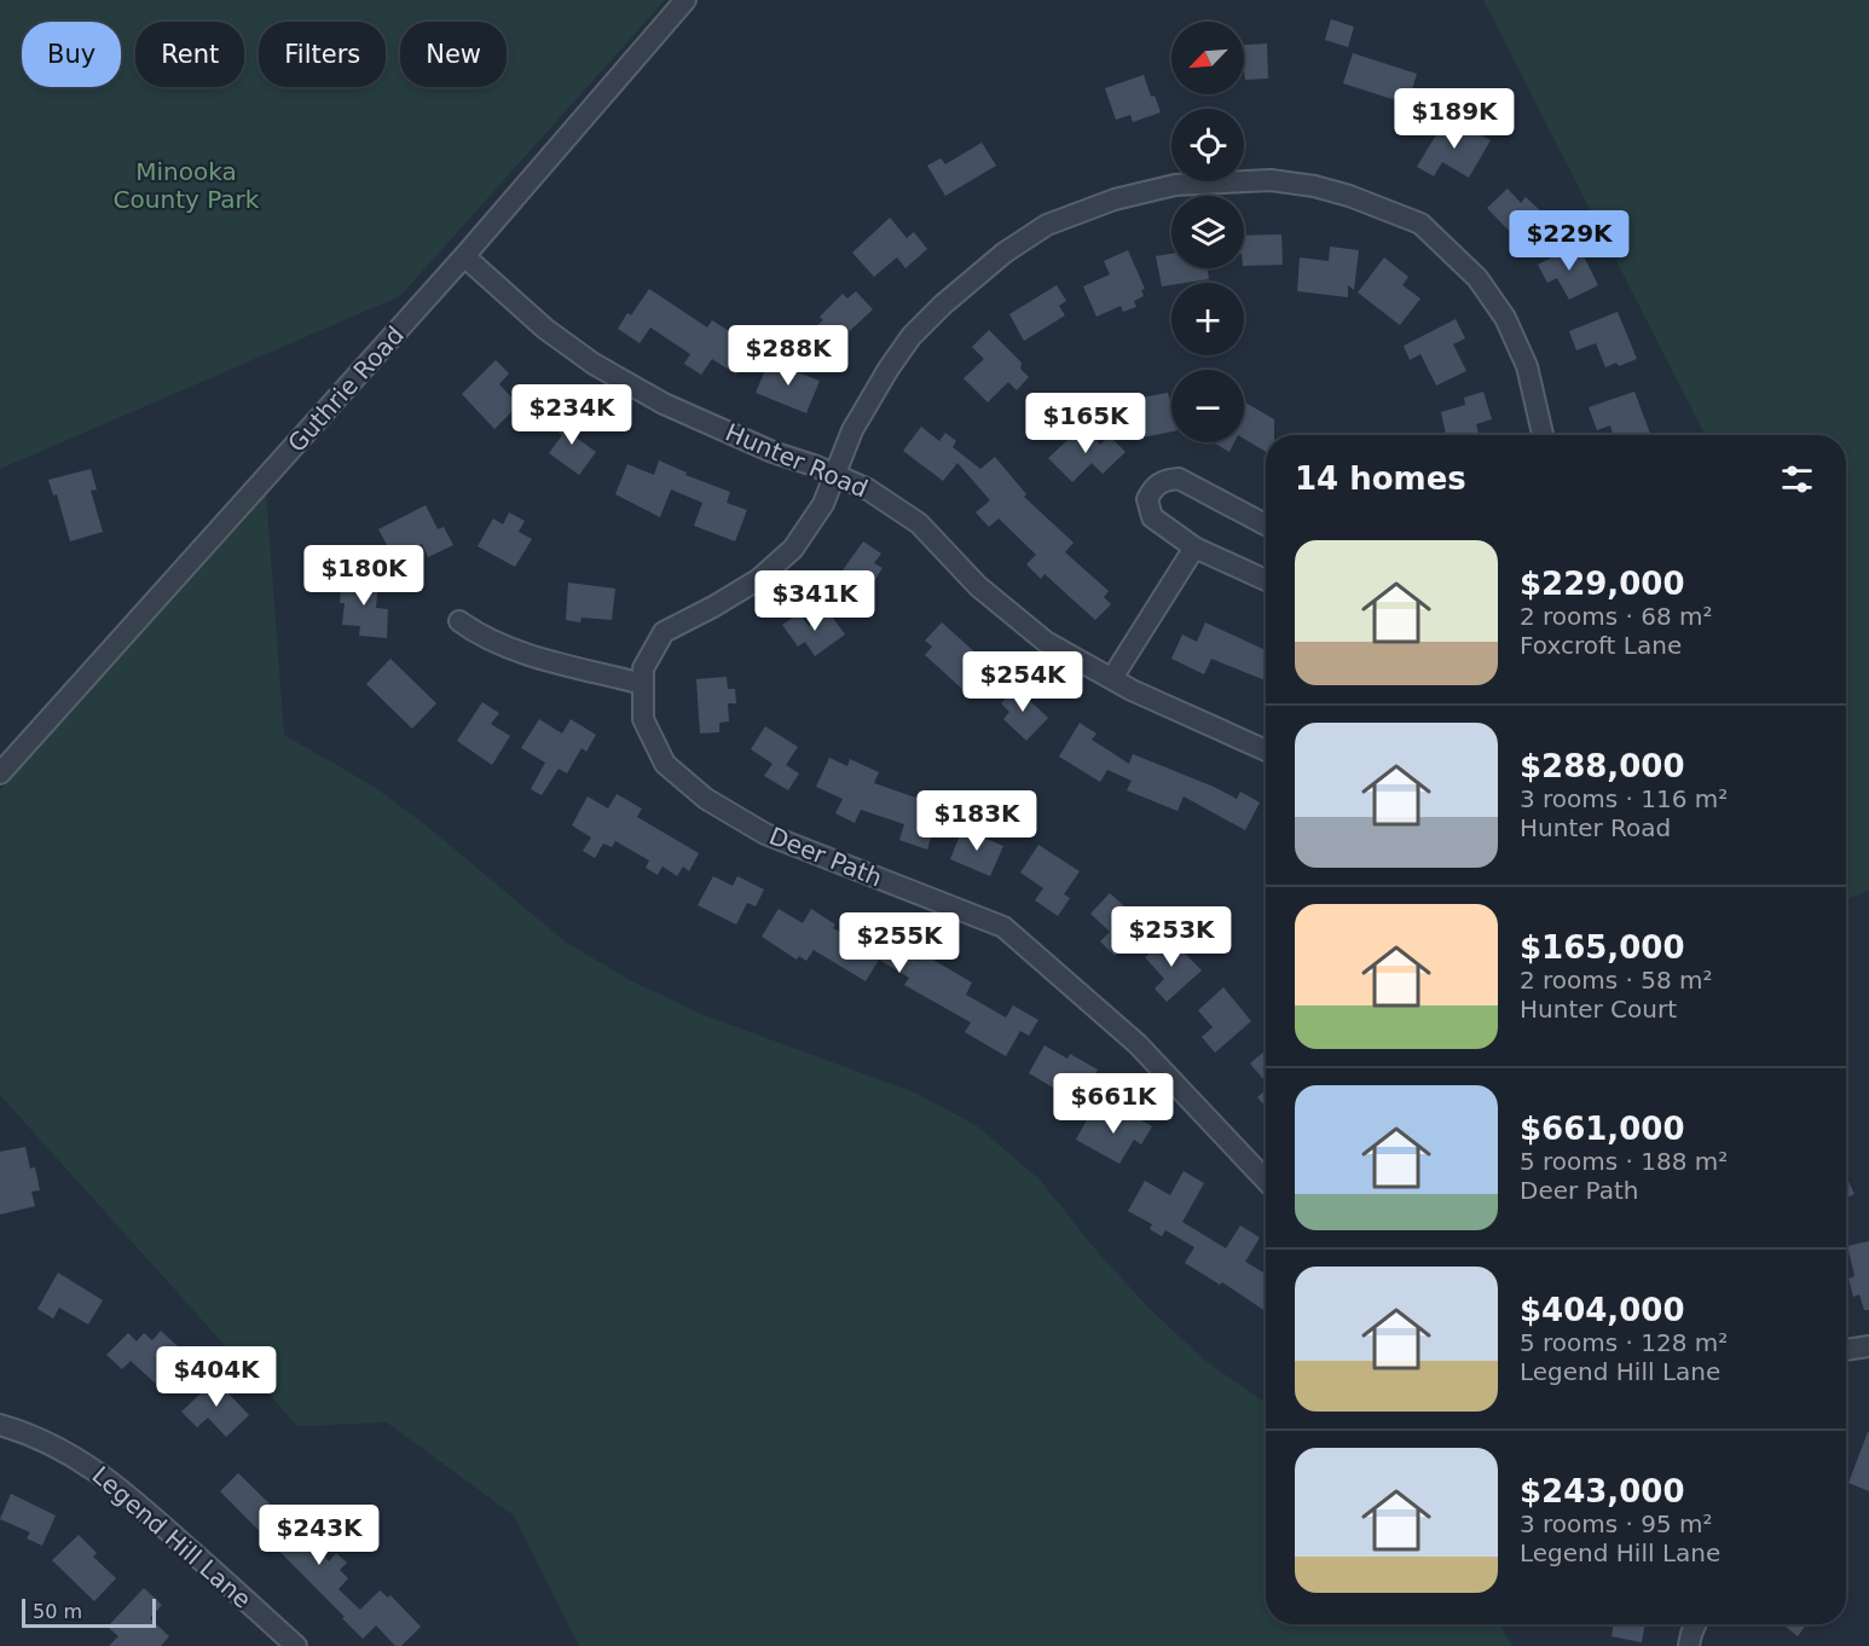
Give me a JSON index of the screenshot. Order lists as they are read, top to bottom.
{
  "streets": {
    "street": [
      "Guthrie Road",
      "Hunter Road",
      "Deer Path",
      "Legend Hill Lane"
    ]
  },
  "crossings": [
    ["Guthrie Road", "Hunter Road"],
    ["Hunter Road", "Deer Path"]
  ],
  "parks": ["Minooka County Park"],
  "scale_bar": "50 m",
  "north": "bottom left",
  "page": {
    "map_buttons": ["+", "−"],
    "chip": [
      "Buy",
      "Rent",
      "Filters",
      "New"
    ],
    "price": [
      "$189K",
      "$229K",
      "$288K",
      "$234K",
      "$165K",
      "$180K",
      "$341K",
      "$254K",
      "$183K",
      "$253K",
      "$255K",
      "$661K",
      "$404K",
      "$243K"
    ],
    "heading": "14 homes",
    "list": [
      {
        "name": "$229,000",
        "note": "2 rooms · 68 m² · Foxcroft Lane"
      },
      {
        "name": "$288,000",
        "note": "3 rooms · 116 m² · Hunter Road"
      },
      {
        "name": "$165,000",
        "note": "2 rooms · 58 m² · Hunter Court"
      },
      {
        "name": "$661,000",
        "note": "5 rooms · 188 m² · Deer Path"
      },
      {
        "name": "$404,000",
        "note": "5 rooms · 128 m² · Legend Hill Lane"
      },
      {
        "name": "$243,000",
        "note": "3 rooms · 95 m² · Legend Hill Lane"
      }
    ],
    "scale": "50 m"
  }
}
